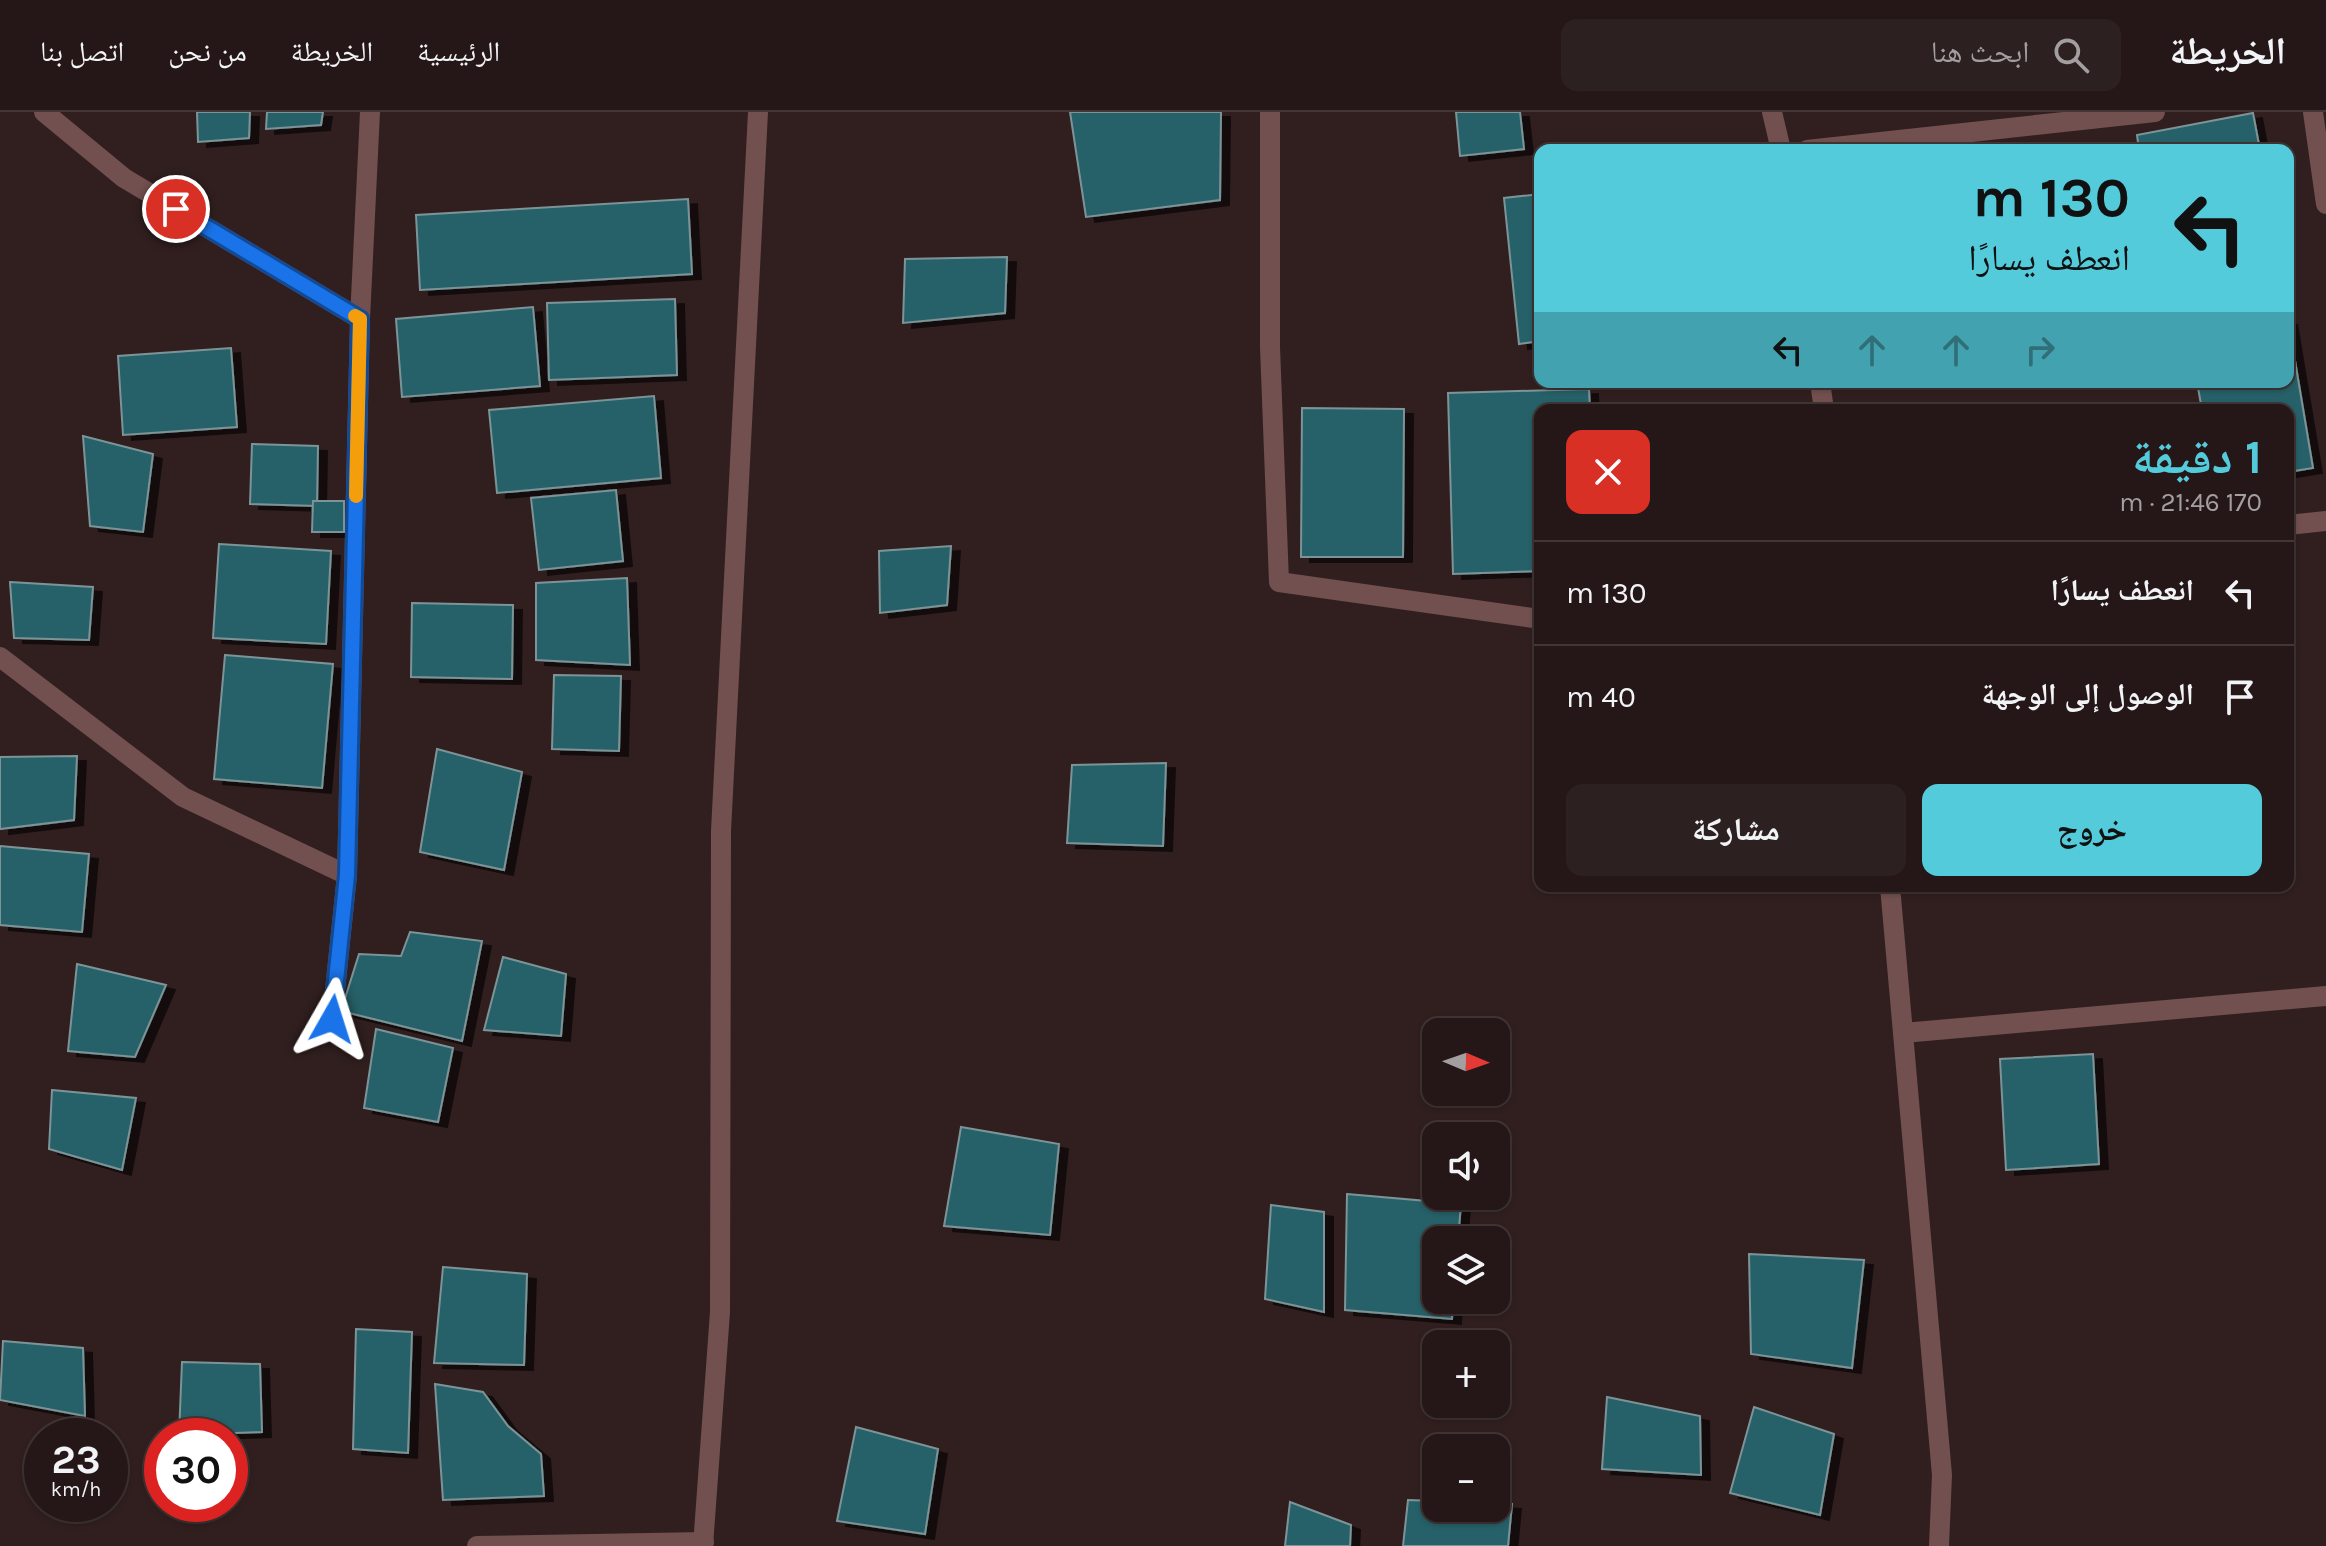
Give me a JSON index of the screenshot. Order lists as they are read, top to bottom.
{
  "north": "right",
  "page": {
    "header": "الخريطة",
    "search": "ابحث هنا",
    "nav": [
      "الرئيسية",
      "الخريطة",
      "من نحن",
      "اتصل بنا"
    ],
    "turn": ["130 m", "انعطف يسارًا"],
    "heading": ["1 دقيقة", "170 m · 21:46"],
    "list": [
      {
        "name": "انعطف يسارًا",
        "value": "130 m"
      },
      {
        "name": "الوصول إلى الوجهة",
        "value": "40 m"
      }
    ],
    "buttons": ["خروج", "مشاركة"],
    "map_buttons": ["+", "−"],
    "speed": "23 km/h",
    "limit": "30"
  }
}
